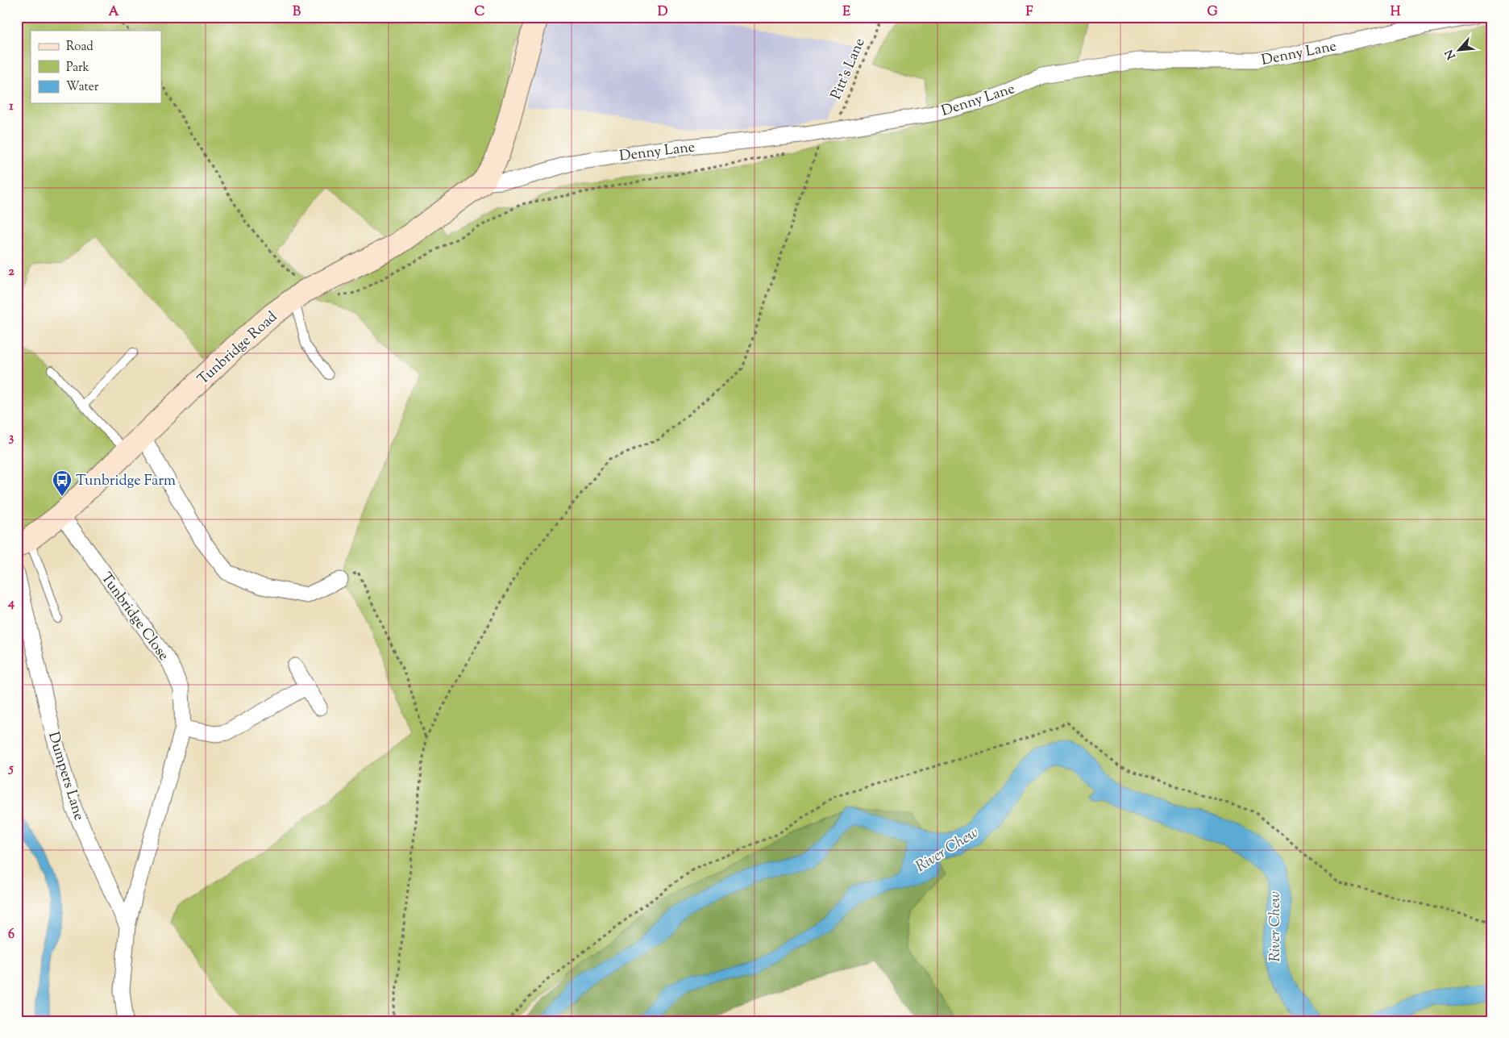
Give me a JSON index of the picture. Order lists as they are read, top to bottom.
{
  "streets": {
    "street": [
      "Denny Lane",
      "Tunbridge Road",
      "Tunbridge Close",
      "Dumpers Lane"
    ],
    "path": ["Pitt's Lane"]
  },
  "crossings": [
    ["Denny Lane", "Pitt's Lane"],
    ["Denny Lane", "Tunbridge Road"],
    ["Tunbridge Road", "Tunbridge Close"],
    ["Tunbridge Close", "Dumpers Lane"]
  ],
  "water": ["River Chew"],
  "places": {
    "bus stop": ["Tunbridge Farm"]
  },
  "legend": ["Road", "Park", "Water"],
  "north": "bottom left",
  "grid": {
    "columns": [
      "A",
      "B",
      "C",
      "D",
      "E",
      "F",
      "G",
      "H"
    ],
    "rows": [
      "1",
      "2",
      "3",
      "4",
      "5",
      "6"
    ]
  }
}
